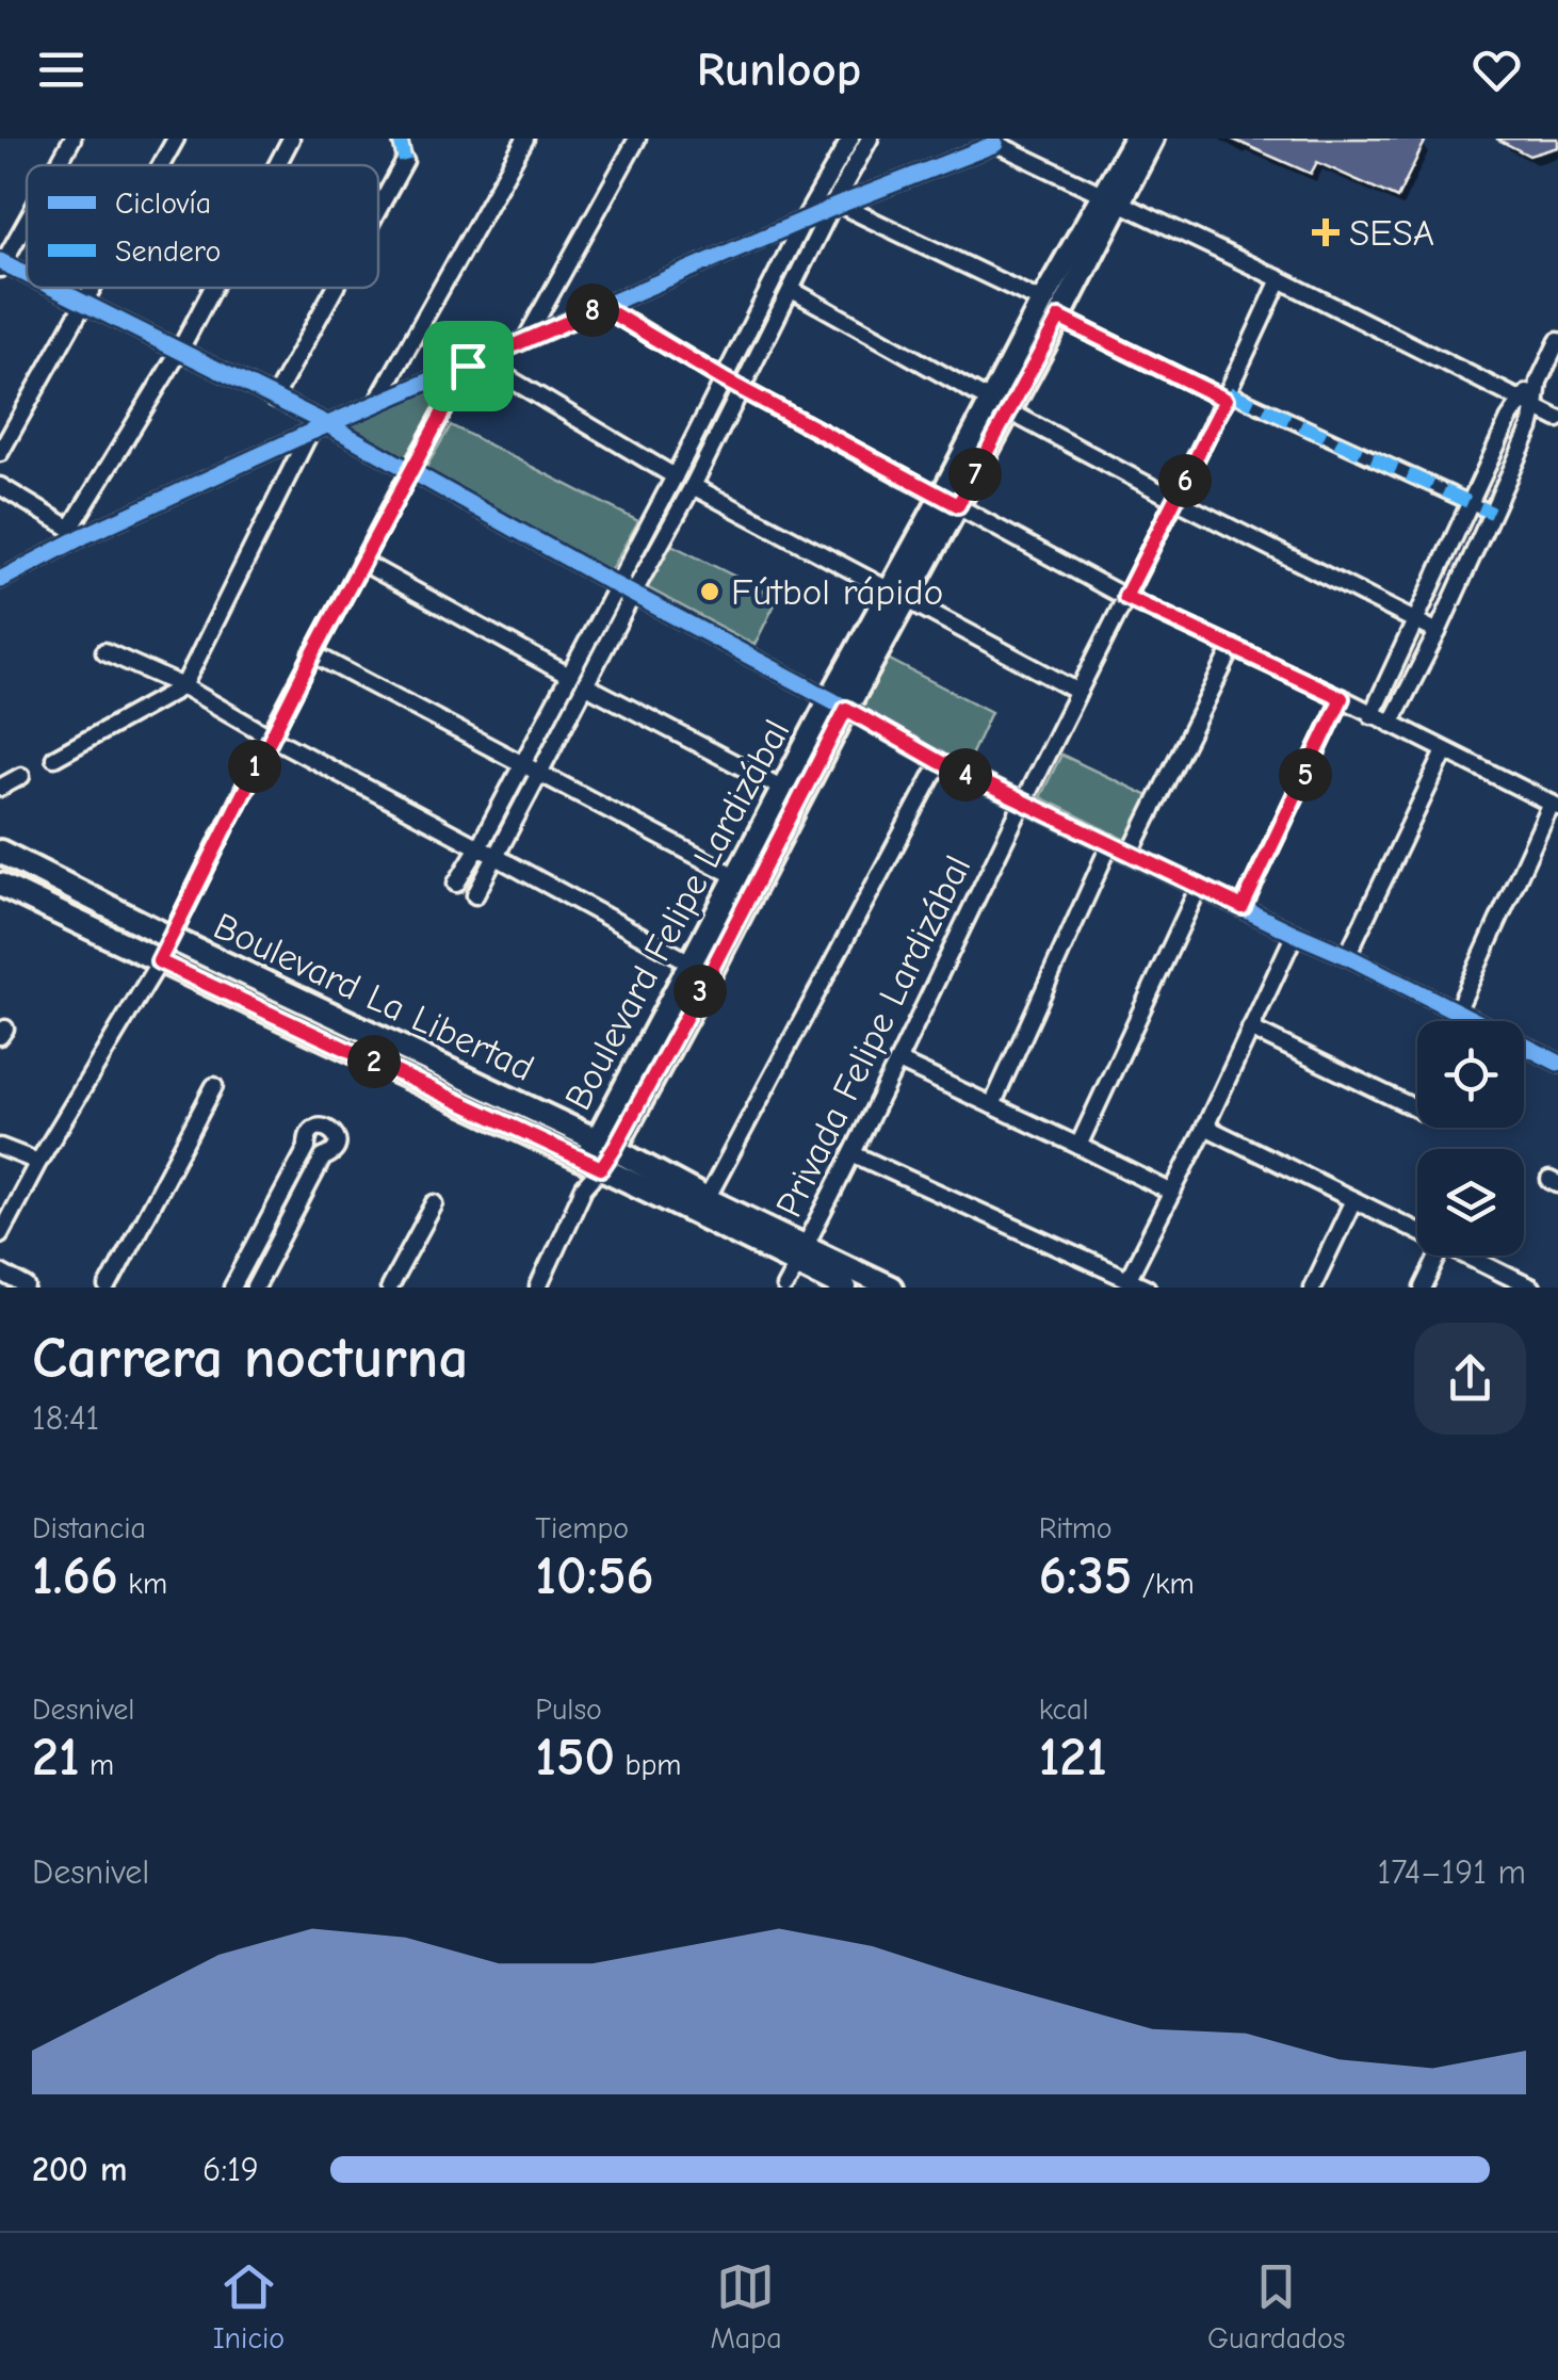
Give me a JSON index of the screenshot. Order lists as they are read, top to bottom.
{
  "streets": {
    "main road": ["Boulevard Felipe Lardizábal", "Boulevard La Libertad"],
    "street": ["Privada Felipe Lardizábal"]
  },
  "crossings": [
    ["Boulevard Felipe Lardizábal", "Boulevard La Libertad"],
    ["Boulevard La Libertad", "Privada Felipe Lardizábal"]
  ],
  "places": {
    "health": ["SESA"],
    "other": ["Fútbol rápido"]
  },
  "legend": ["Ciclovía", "Sendero"],
  "page": {
    "header": "Runloop",
    "pins": [
      "8",
      "7",
      "6",
      "1",
      "4",
      "5",
      "3",
      "2"
    ],
    "heading": ["Carrera nocturna", "18:41"],
    "stats": [
      ["Distancia", "1.66 km"],
      ["Tiempo", "10:56"],
      ["Ritmo", "6:35 /km"],
      ["Desnivel", "21 m"],
      ["Pulso", "150 bpm"],
      ["kcal", "121"]
    ],
    "chart": ["Desnivel", "174–191 m"],
    "list": [
      {
        "name": "200 m",
        "note": "6:19"
      }
    ],
    "tabs": ["Inicio", "Mapa", "Guardados"]
  }
}
